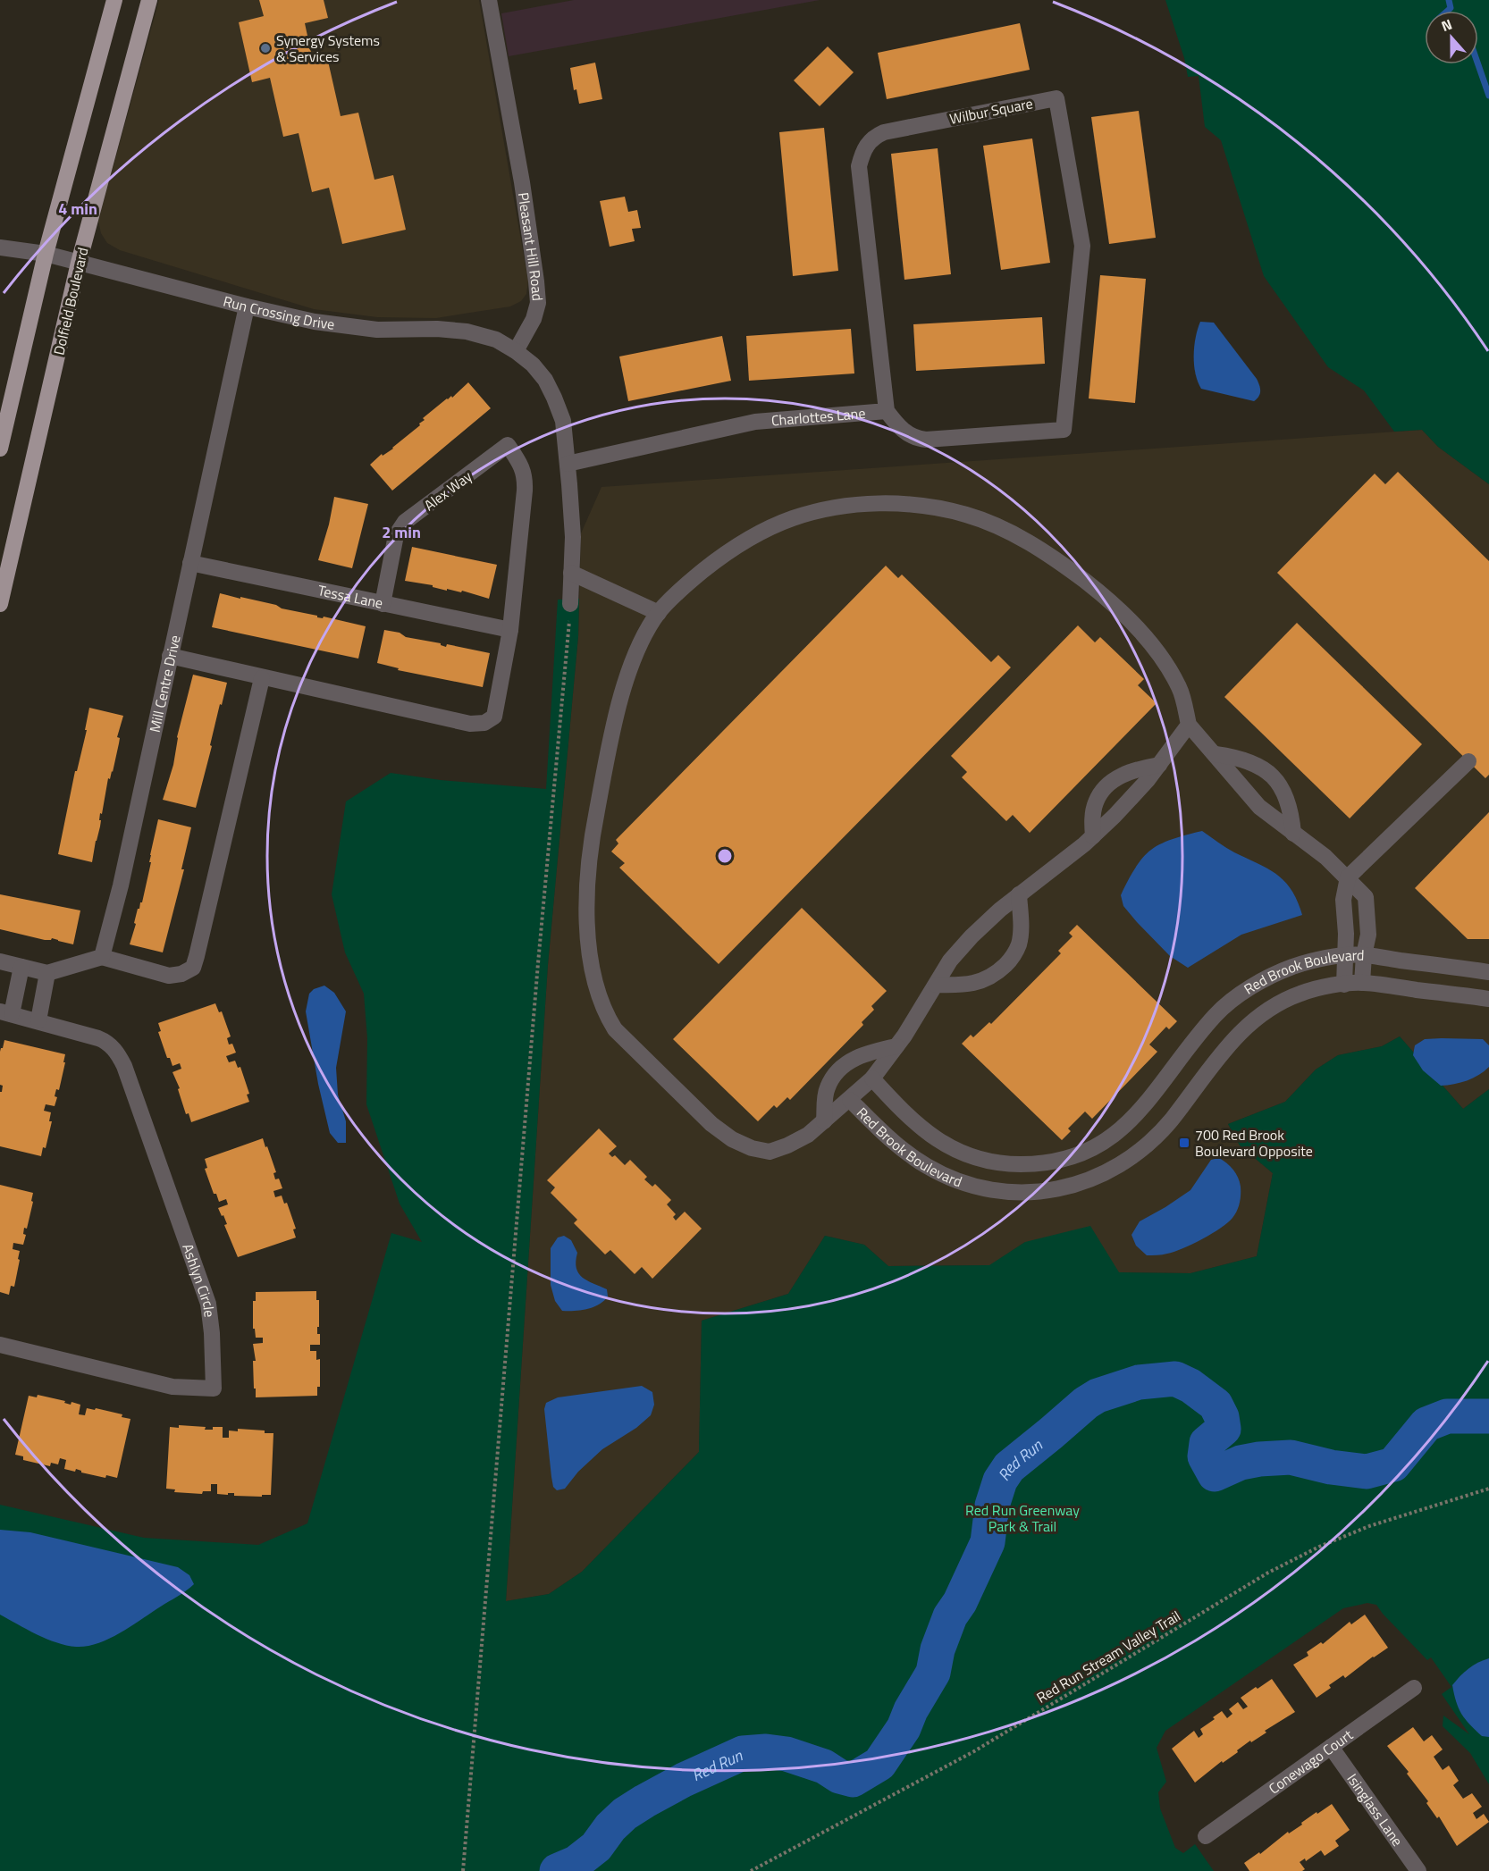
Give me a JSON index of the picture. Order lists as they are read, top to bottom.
{
  "streets": {
    "main road": ["Dolfield Boulevard"],
    "street": [
      "Wilbur Square",
      "Pleasant Hill Road",
      "Run Crossing Drive",
      "Charlottes Lane",
      "Alex Way",
      "Tessa Lane",
      "Mill Centre Drive",
      "Red Brook Boulevard",
      "Ashlyn Circle",
      "Conewago Court",
      "Isinglass Lane"
    ],
    "path": ["Red Run Stream Valley Trail"]
  },
  "crossings": [
    ["Wilbur Square", "Charlottes Lane"],
    ["Pleasant Hill Road", "Run Crossing Drive"],
    ["Dolfield Boulevard", "Run Crossing Drive"],
    ["Run Crossing Drive", "Mill Centre Drive"],
    ["Alex Way", "Tessa Lane"],
    ["Tessa Lane", "Mill Centre Drive"],
    ["Conewago Court", "Isinglass Lane"]
  ],
  "water": ["Red Run"],
  "parks": ["Red Run Greenway Park & Trail"],
  "places": {
    "other": ["Synergy Systems & Services"],
    "transit": ["700 Red Brook Boulevard Opposite"]
  },
  "north": "top",
  "rings": ["4 min", "2 min"]
}
